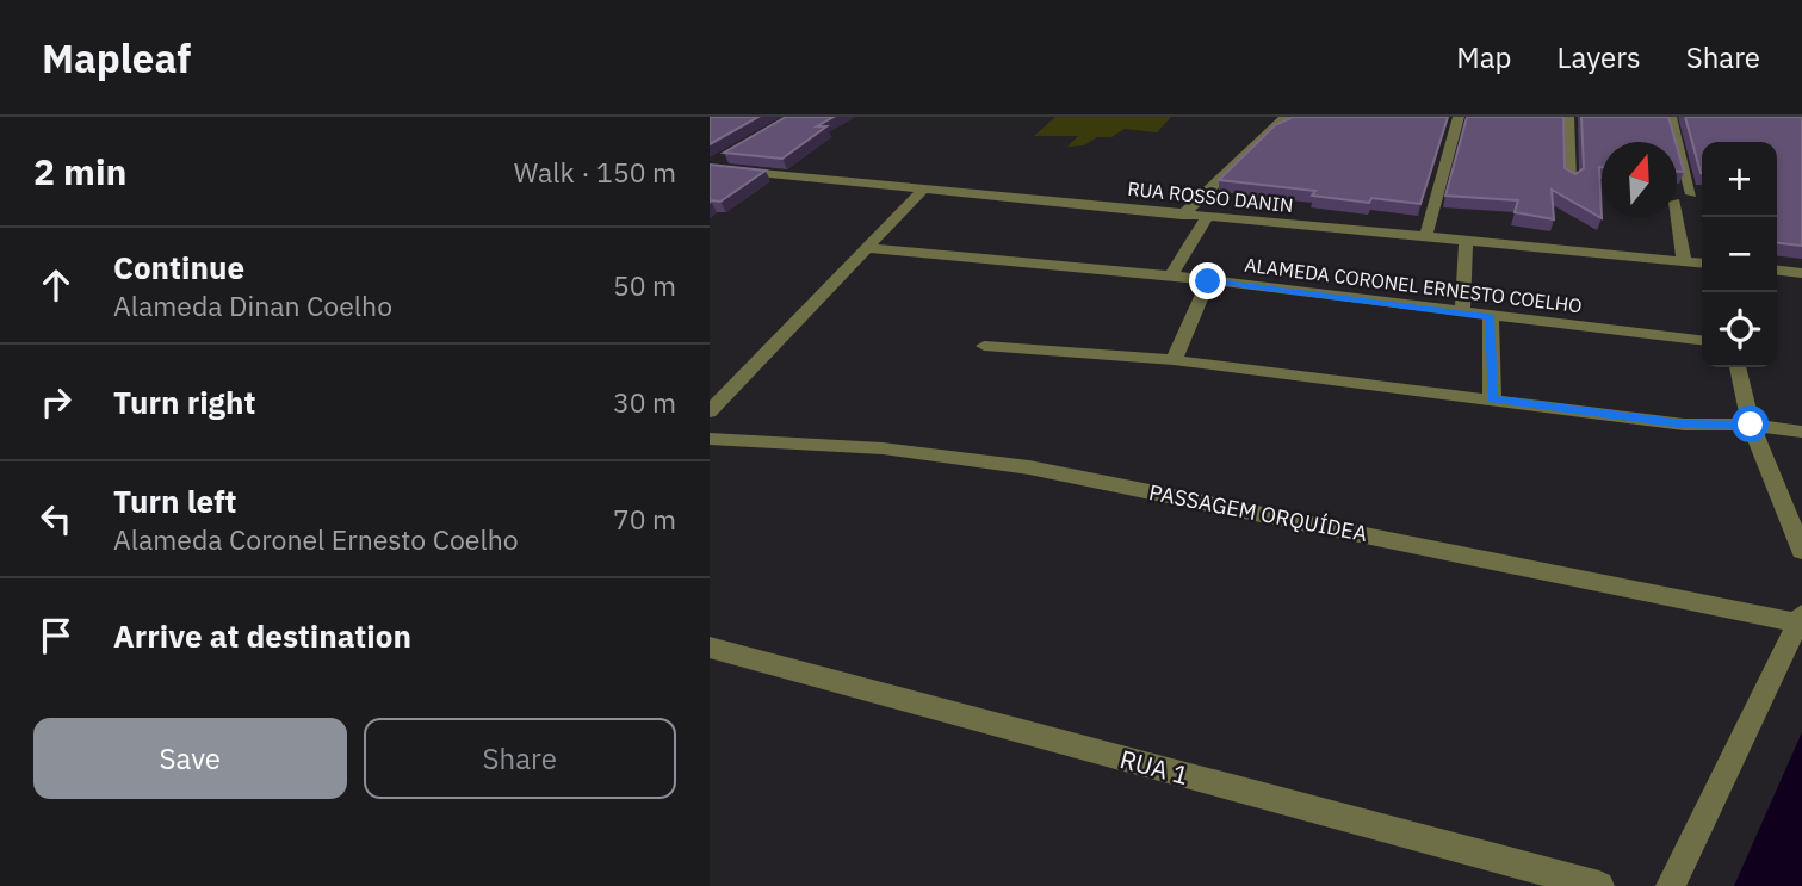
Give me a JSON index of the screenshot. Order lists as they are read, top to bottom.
{
  "streets": {
    "street": [
      "RUA ROSSO DANIN",
      "ALAMEDA CORONEL ERNESTO COELHO",
      "PASSAGEM ORQUÍDEA",
      "RUA 1"
    ]
  },
  "north": "top",
  "page": {
    "header": "Mapleaf",
    "nav": ["Map", "Layers", "Share"],
    "heading": ["2 min", "Walk · 150 m"],
    "map_buttons": ["+", "−"],
    "list": [
      ["Continue", "Alameda Dinan Coelho", "50 m"],
      ["Turn right", "30 m"],
      ["Turn left", "Alameda Coronel Ernesto Coelho", "70 m"],
      "Arrive at destination"
    ],
    "buttons": ["Save", "Share"]
  }
}
